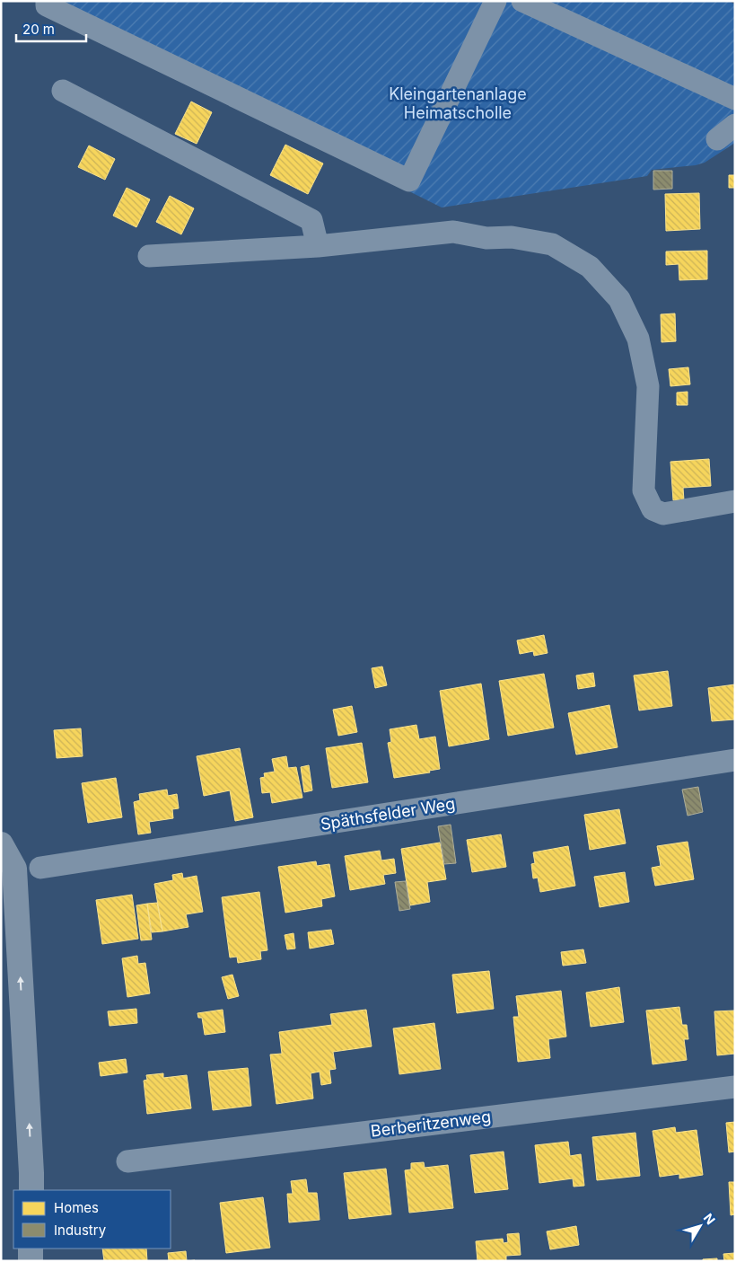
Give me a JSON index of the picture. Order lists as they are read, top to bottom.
{
  "streets": {
    "street": ["Späthsfelder Weg", "Berberitzenweg"]
  },
  "parks": ["Kleingartenanlage Heimatscholle"],
  "legend": ["Homes", "Industry"],
  "scale_bar": "20 m",
  "north": "top right"
}
